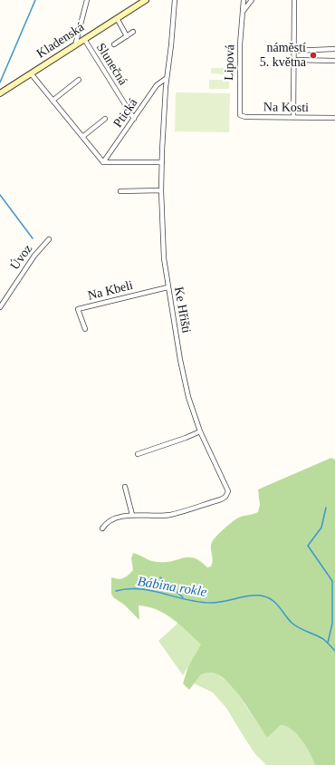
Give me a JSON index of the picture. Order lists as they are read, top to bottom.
{
  "streets": {
    "main road": ["Kladenská"],
    "street": [
      "Lipová",
      "Slunečná",
      "Na Kosti",
      "Ptická",
      "Úvoz",
      "Na Kbeli",
      "Ke Hřišti"
    ]
  },
  "crossings": [
    ["Kladenská", "Slunečná"],
    ["Lipová", "Na Kosti"],
    ["Slunečná", "Ptická"],
    ["Ptická", "Ke Hřišti"],
    ["Na Kbeli", "Ke Hřišti"]
  ],
  "water": ["Bábina rokle"],
  "places": ["náměstí 5. května"]
}
